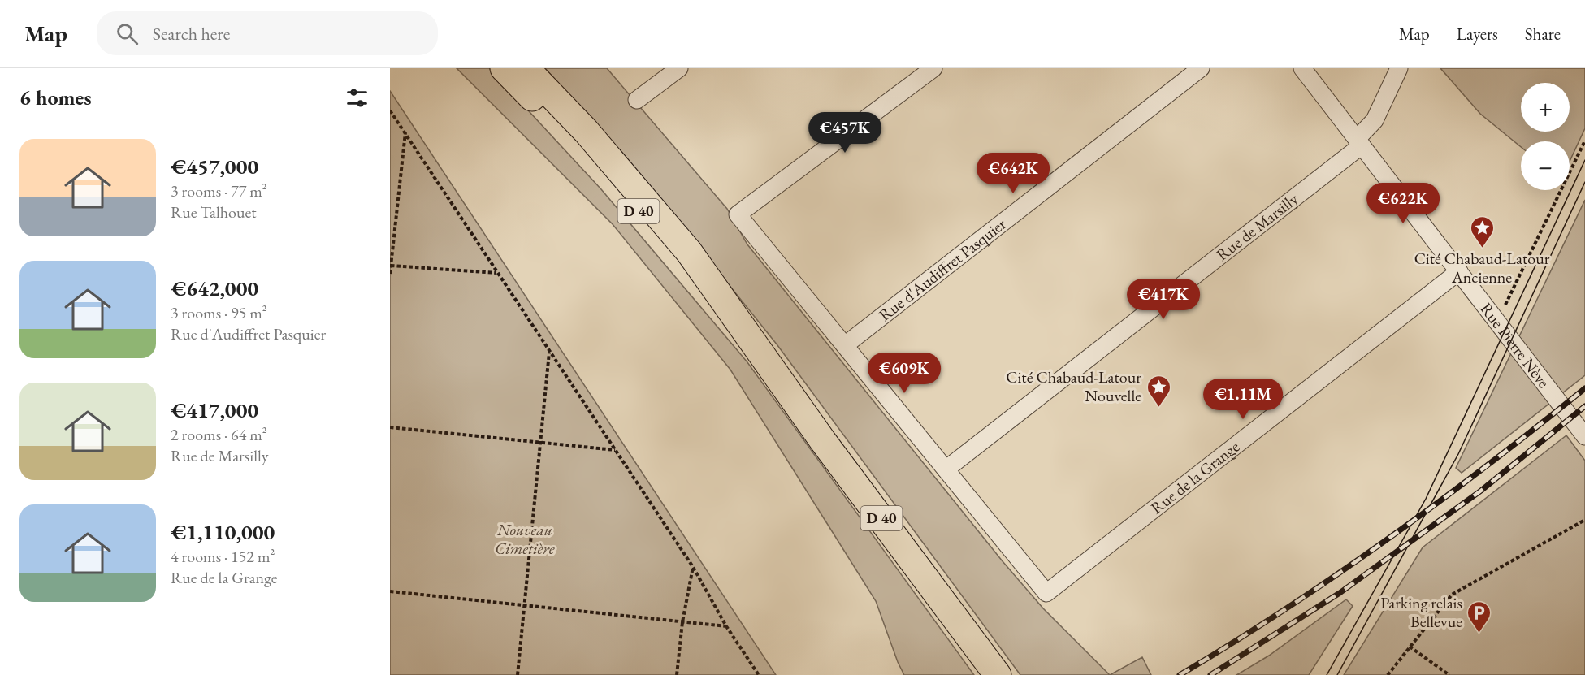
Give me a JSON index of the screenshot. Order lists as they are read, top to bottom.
{
  "streets": {
    "main road": ["D 40"],
    "street": [
      "Rue de Marsilly",
      "Rue d'Audiffret Pasquier",
      "Rue Pierre Nève",
      "Rue de la Grange"
    ]
  },
  "crossings": [
    ["Rue de Marsilly", "Rue Pierre Nève"],
    ["Rue de Marsilly", "Rue de la Grange"],
    ["Rue Pierre Nève", "Rue de la Grange"]
  ],
  "parks": ["Nouveau Cimetière"],
  "places": {
    "place": ["Cité Chabaud-Latour Ancienne", "Cité Chabaud-Latour Nouvelle"],
    "parking": ["Parking relais Bellevue"]
  },
  "page": {
    "header": "Map",
    "search": "Search here",
    "nav": ["Map", "Layers", "Share"],
    "heading": "6 homes",
    "map_buttons": ["+", "−"],
    "price": [
      "€457K",
      "€642K",
      "€622K",
      "€417K",
      "€609K",
      "€1.11M"
    ],
    "list": [
      {
        "name": "€457,000",
        "note": "3 rooms · 77 m² · Rue Talhouet"
      },
      {
        "name": "€642,000",
        "note": "3 rooms · 95 m² · Rue d'Audiffret Pasquier"
      },
      {
        "name": "€417,000",
        "note": "2 rooms · 64 m² · Rue de Marsilly"
      },
      {
        "name": "€1,110,000",
        "note": "4 rooms · 152 m² · Rue de la Grange"
      }
    ]
  }
}
